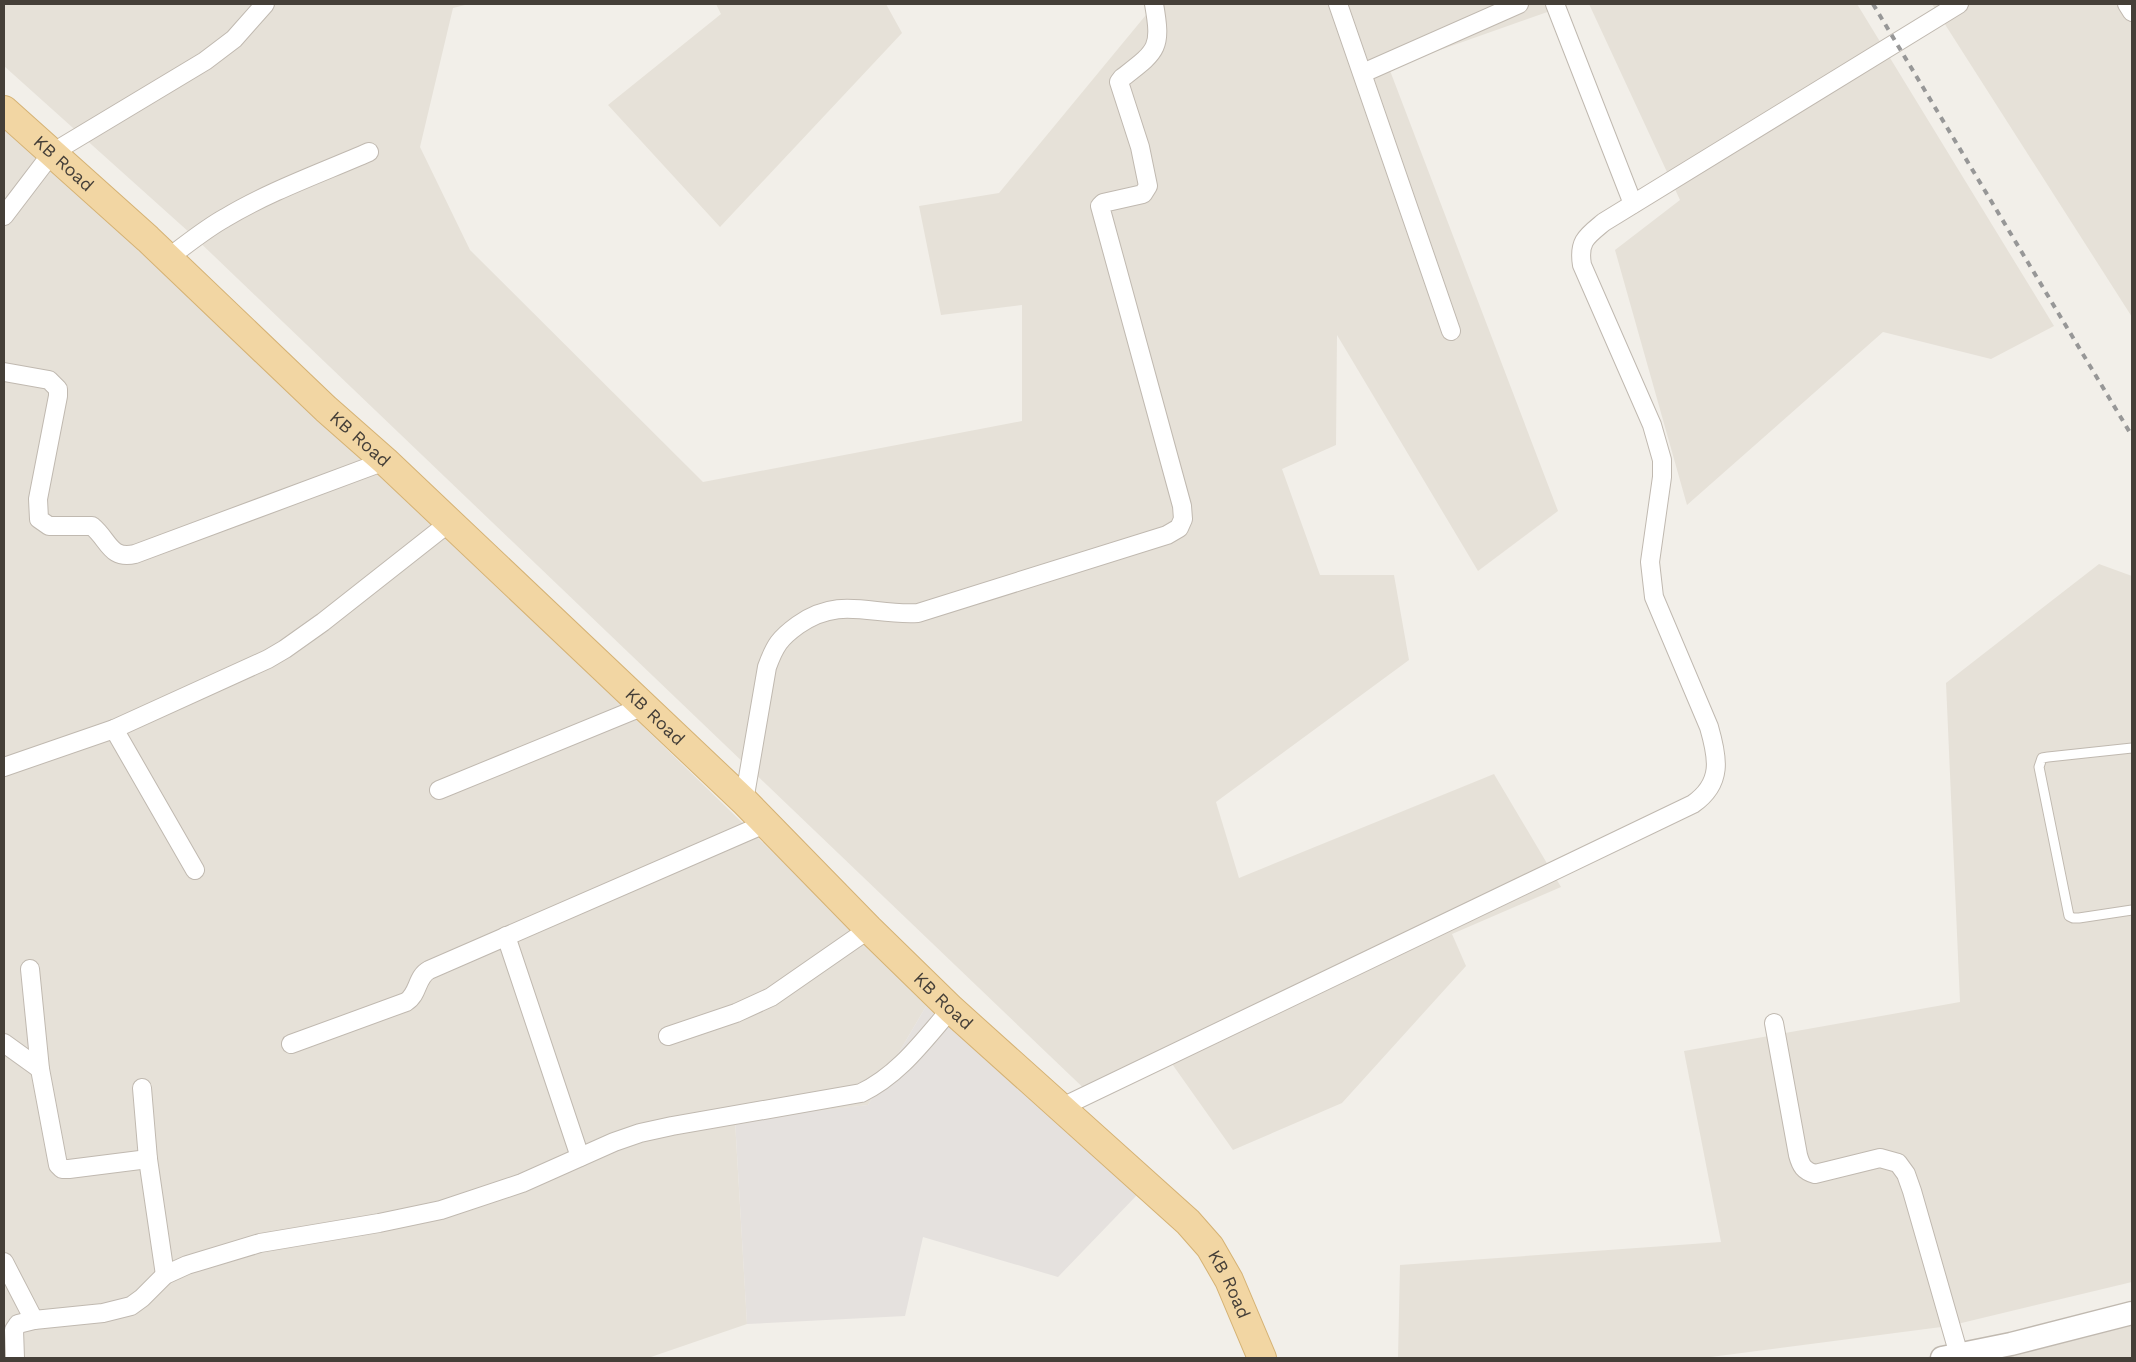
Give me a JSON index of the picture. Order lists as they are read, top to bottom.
{
  "streets": {
    "main road": ["KB Road"]
  }
}
